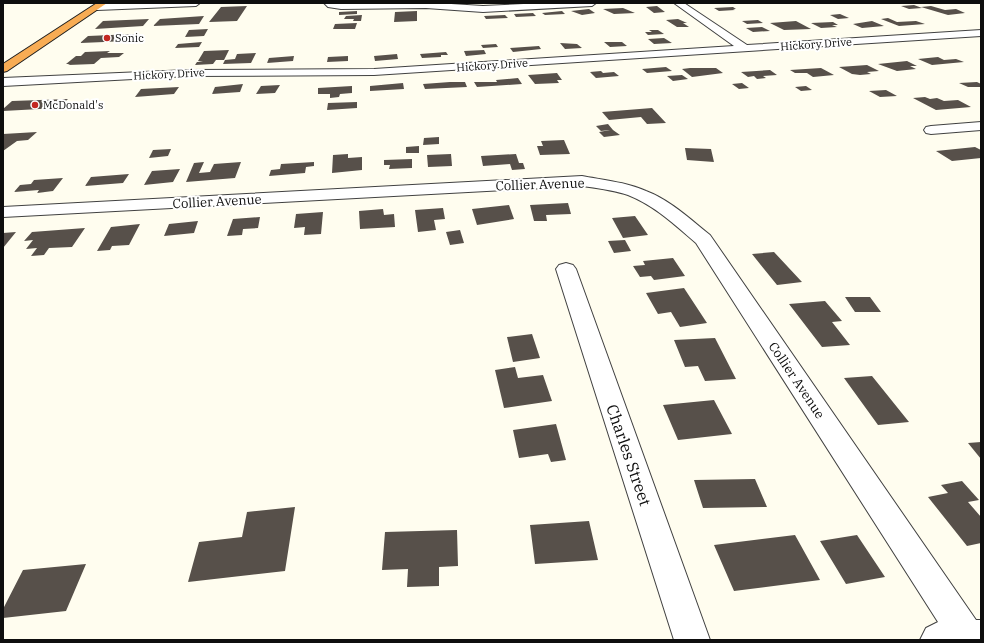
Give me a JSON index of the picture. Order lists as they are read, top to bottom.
{
  "streets": {
    "street": ["Hickory Drive", "Collier Avenue", "Charles Street"]
  },
  "places": ["Sonic", "McDonald's"]
}
